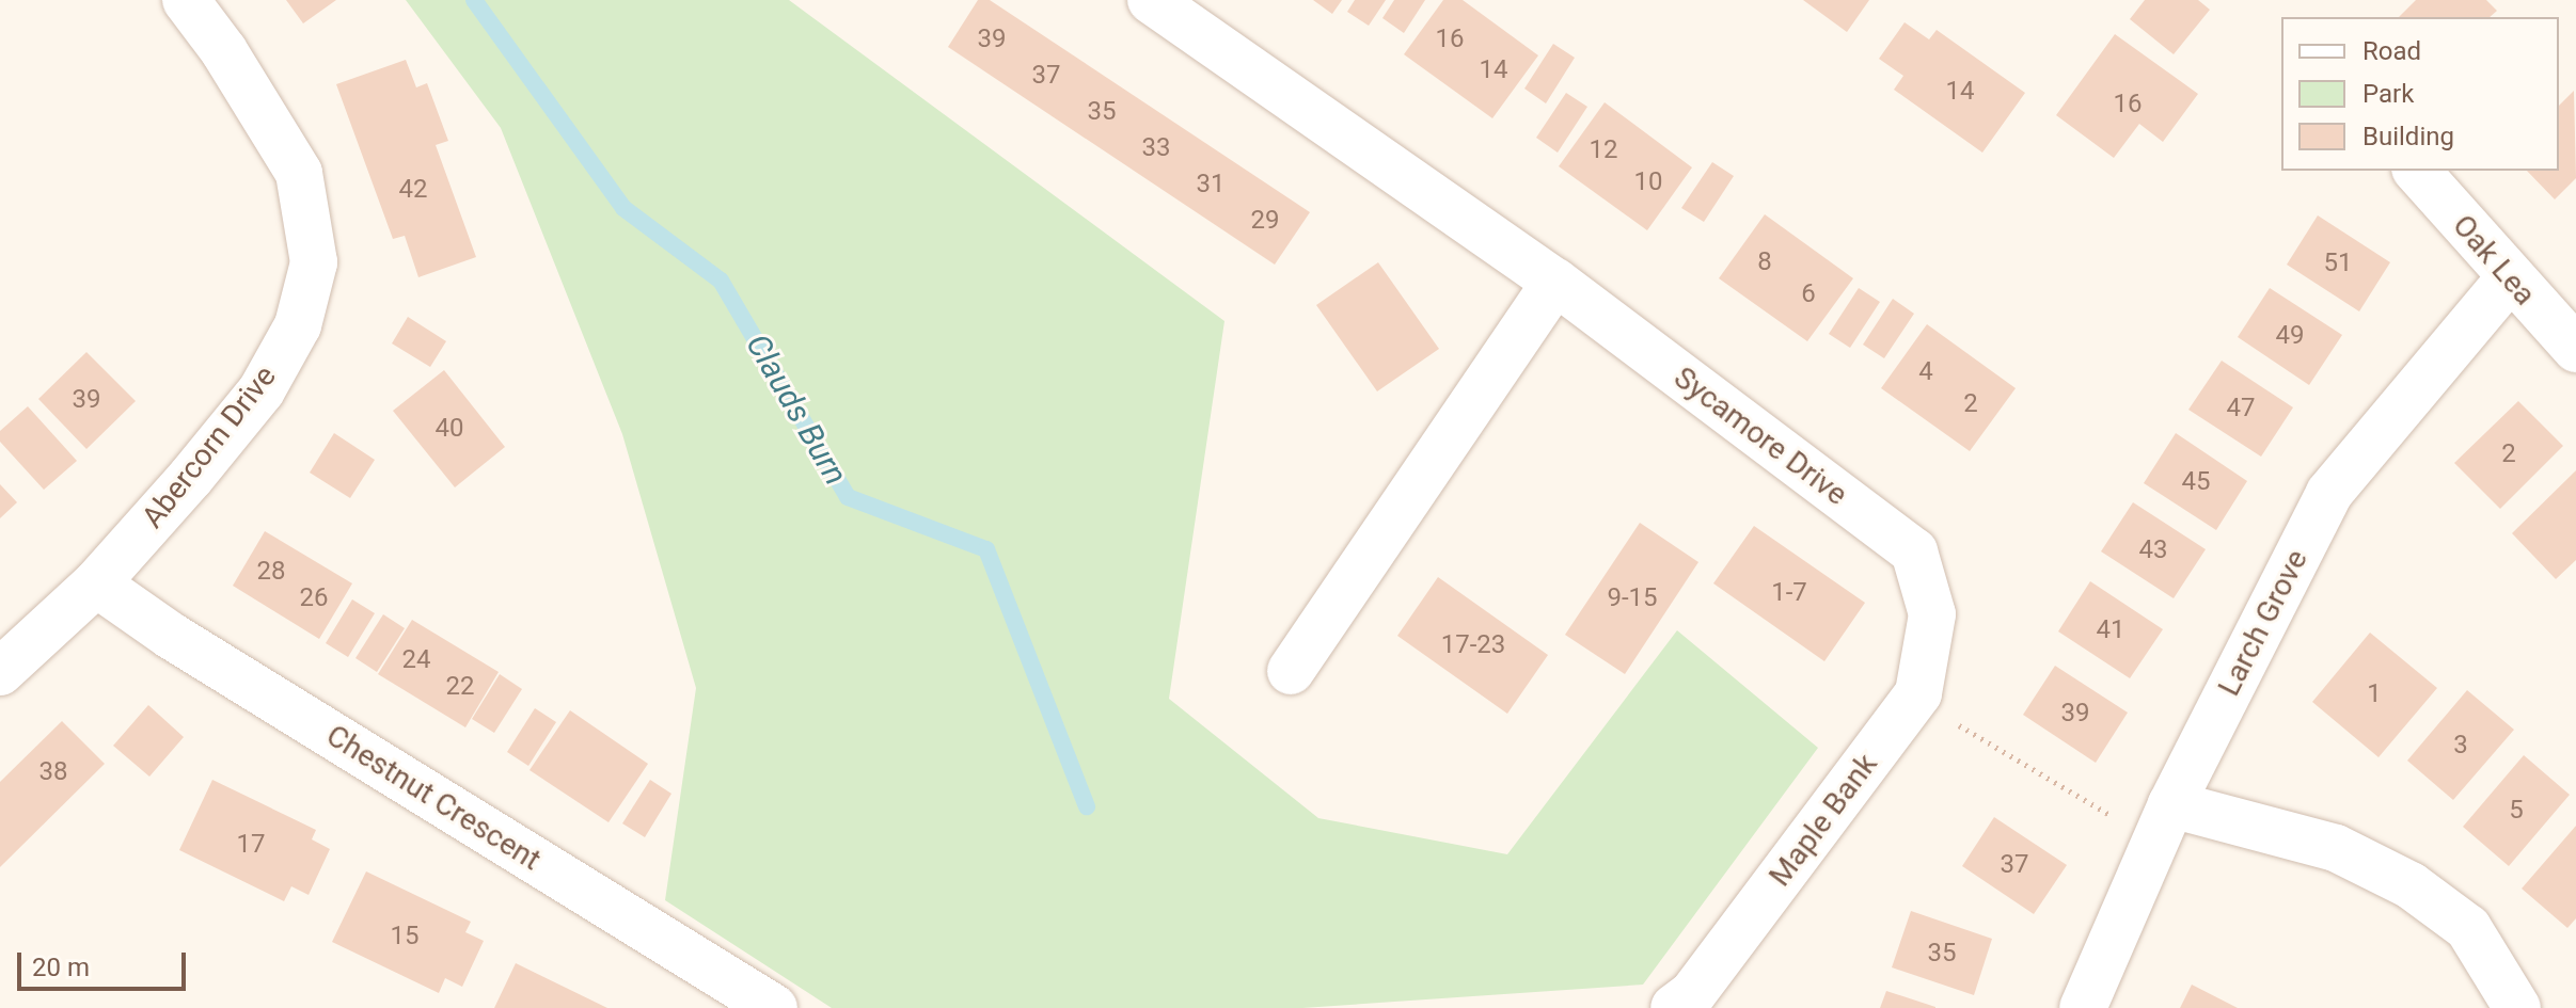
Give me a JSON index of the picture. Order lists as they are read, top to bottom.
{
  "streets": {
    "street": [
      "Oak Lea",
      "Sycamore Drive",
      "Abercorn Drive",
      "Larch Grove",
      "Chestnut Crescent",
      "Maple Bank"
    ]
  },
  "crossings": [
    ["Oak Lea", "Larch Grove"],
    ["Sycamore Drive", "Maple Bank"],
    ["Abercorn Drive", "Chestnut Crescent"]
  ],
  "water": ["Clauds Burn"],
  "house_numbers": [
    "39",
    "16",
    "14",
    "37",
    "14",
    "16",
    "35",
    "33",
    "12",
    "10",
    "31",
    "42",
    "29",
    "8",
    "51",
    "6",
    "49",
    "4",
    "39",
    "2",
    "47",
    "40",
    "2",
    "45",
    "43",
    "28",
    "1-7",
    "26",
    "9-15",
    "41",
    "17-23",
    "24",
    "22",
    "1",
    "39",
    "3",
    "38",
    "5",
    "17",
    "37",
    "15",
    "35"
  ],
  "legend": ["Road", "Park", "Building"],
  "scale_bar": "20 m"
}
